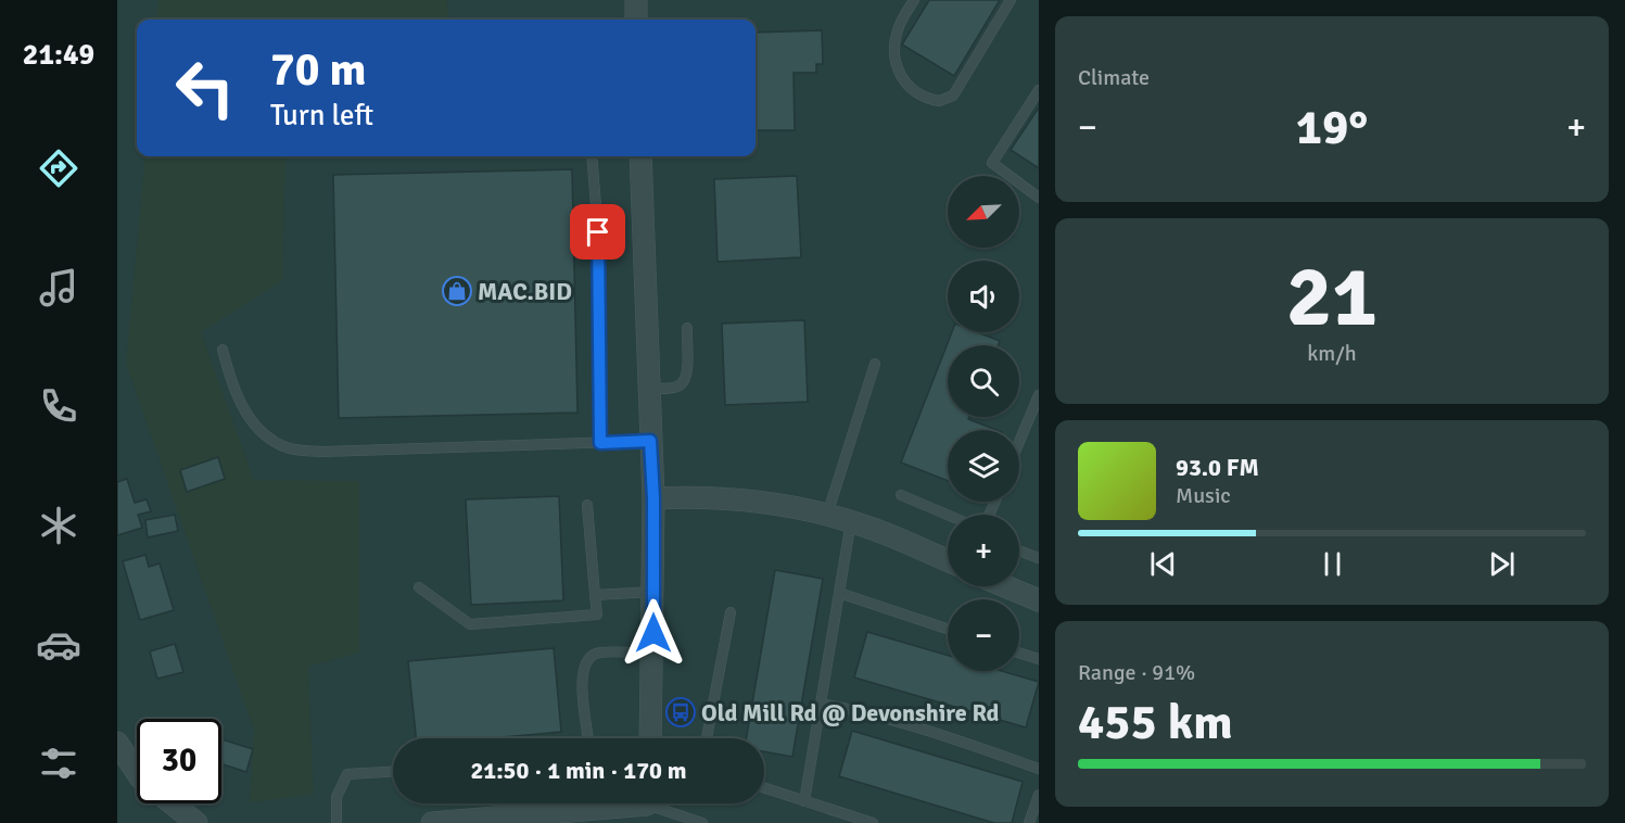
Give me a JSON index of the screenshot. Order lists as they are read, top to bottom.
{
  "places": {
    "shop": ["MAC.BID"],
    "bus stop": ["Old Mill Rd @ Devonshire Rd"]
  },
  "north": "bottom left",
  "page": {
    "tabs": "21:49",
    "tile": [
      "Climate",
      ["21", "km/h"],
      ["Range · 91%", "455 km"]
    ],
    "turn": ["70 m", "Turn left"],
    "heat": ["−", "19°", "+"],
    "map_buttons": ["+", "−"],
    "song": ["93.0 FM", "Music"],
    "limit": "30",
    "trip": "21:50 · 1 min · 170 m"
  }
}
